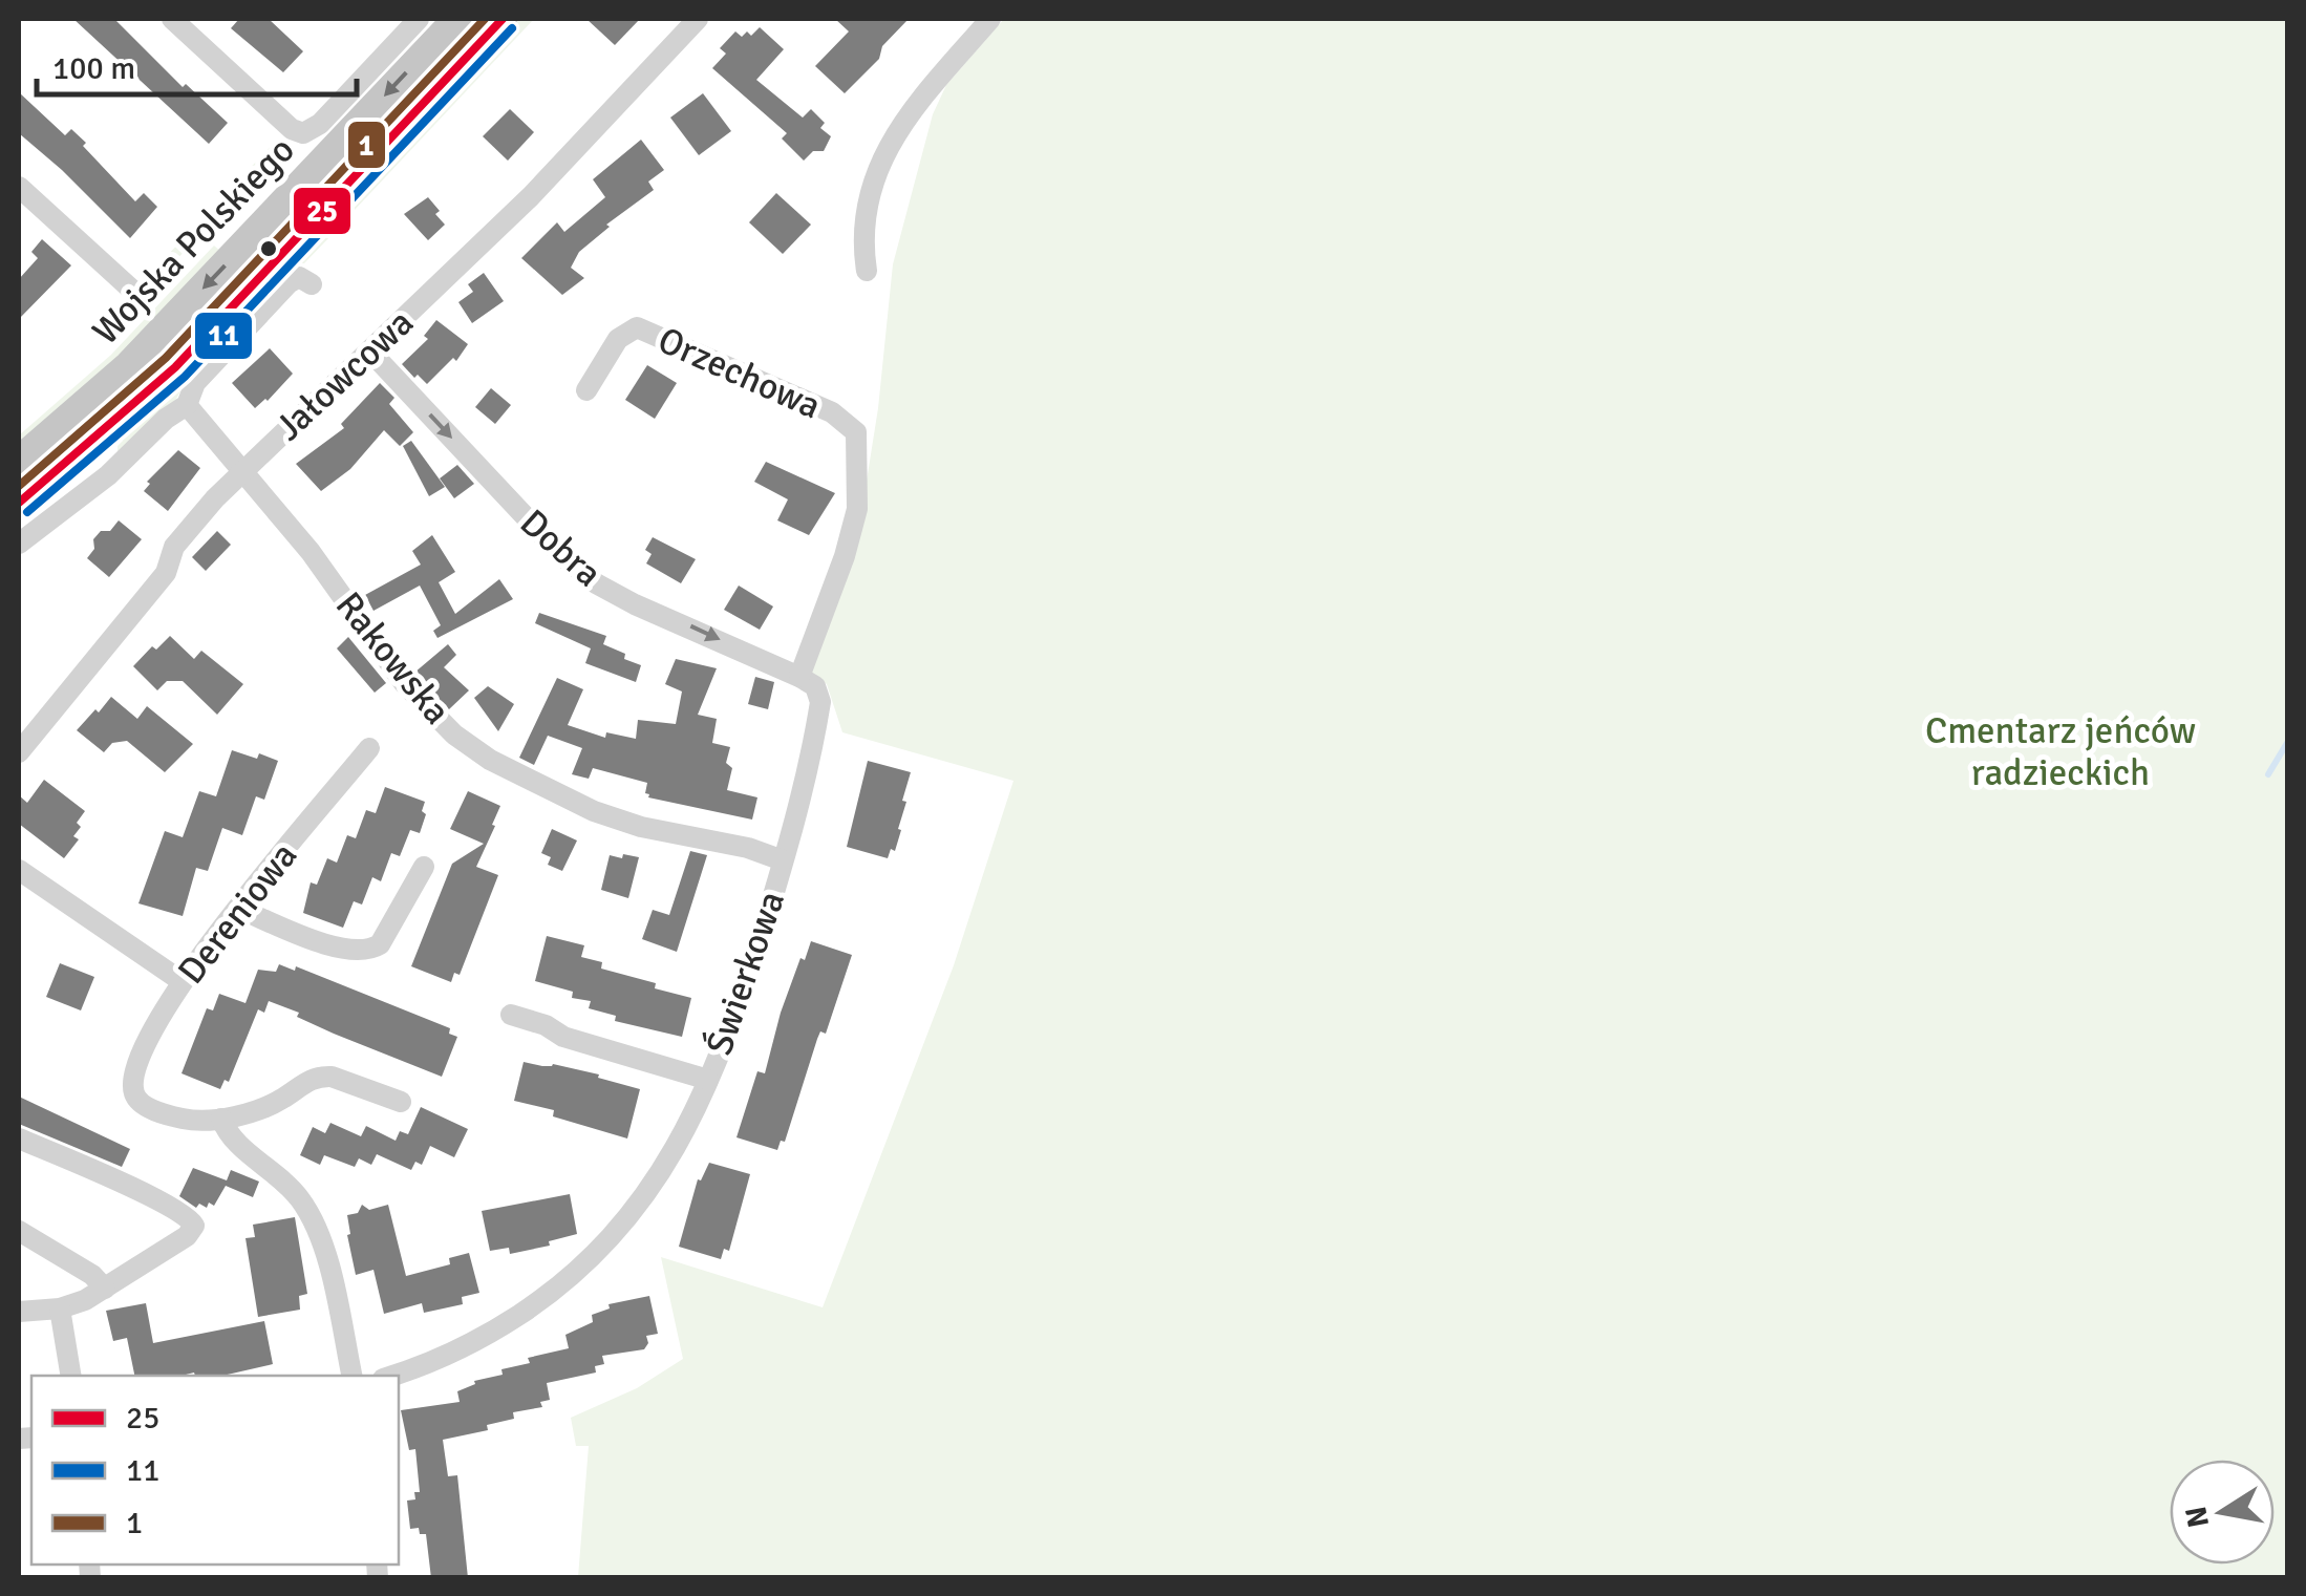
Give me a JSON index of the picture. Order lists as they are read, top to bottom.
{
  "streets": {
    "main road": ["Wojska Polskiego"],
    "street": [
      "Orzechowa",
      "Jałowcowa",
      "Dobra",
      "Rakowska",
      "Dereniowa",
      "Świerkowa"
    ]
  },
  "crossings": [
    ["Orzechowa", "Dobra"],
    ["Orzechowa", "Świerkowa"],
    ["Jałowcowa", "Dobra"],
    ["Jałowcowa", "Rakowska"],
    ["Dobra", "Świerkowa"],
    ["Rakowska", "Świerkowa"]
  ],
  "one_way": ["Dobra"],
  "parks": ["Cmentarz jeńców radzieckich"],
  "lines": ["transit line 25", "transit line 1", "transit line 11"],
  "legend": ["25", "11", "1"],
  "scale_bar": "100 m",
  "north": "left"
}
